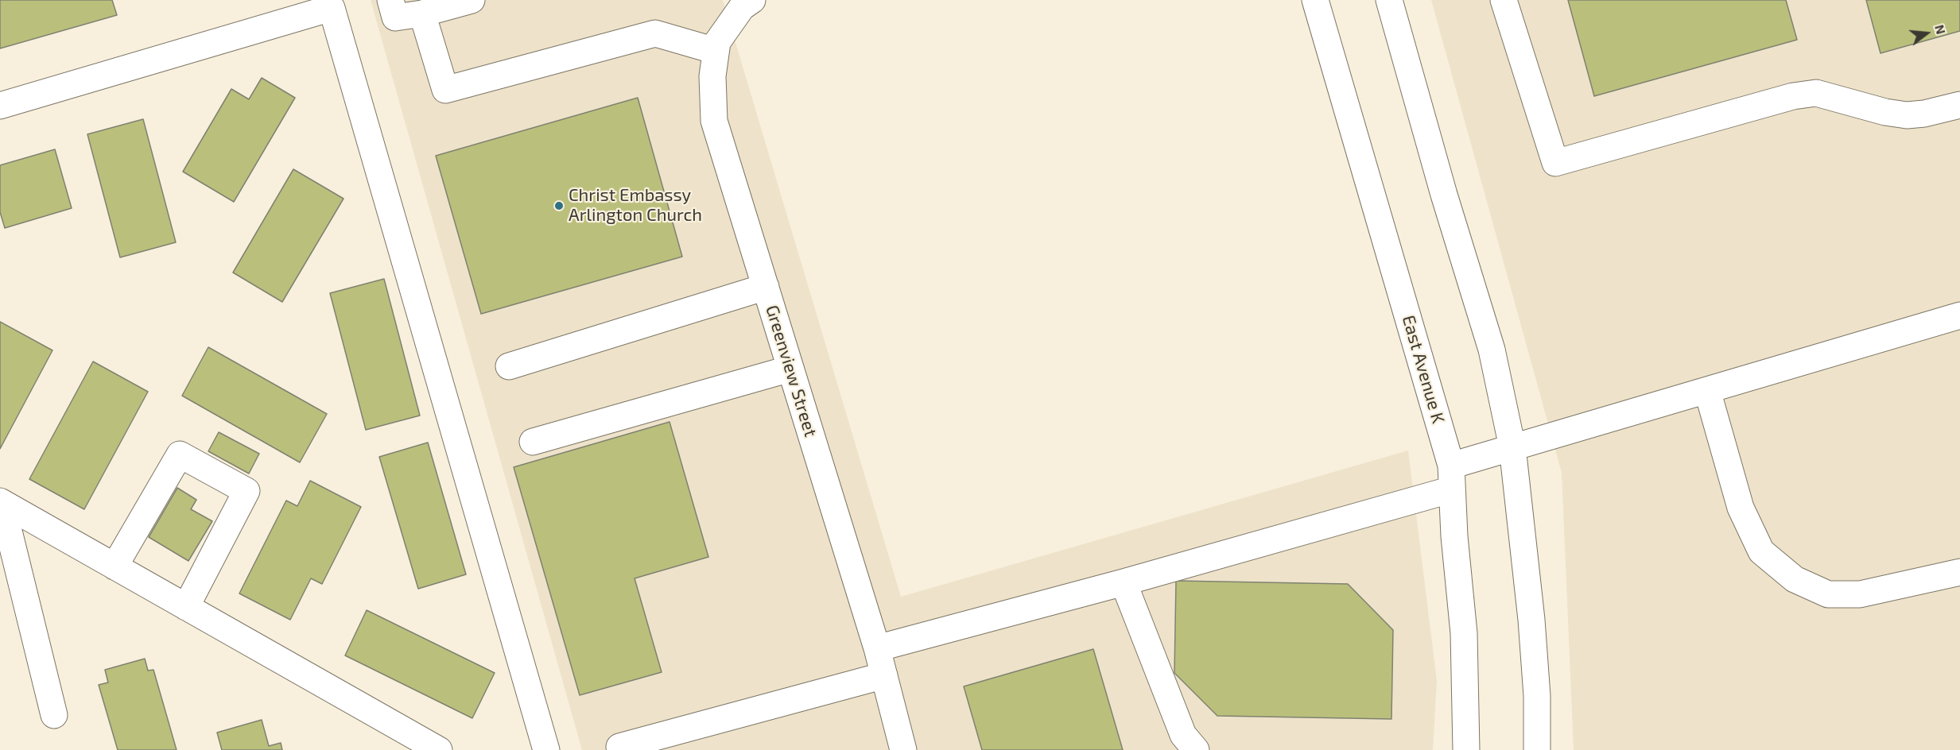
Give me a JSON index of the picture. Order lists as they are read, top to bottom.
{
  "streets": {
    "street": ["East Avenue K", "Greenview Street"]
  },
  "places": ["Christ Embassy Arlington Church"],
  "north": "right"
}
